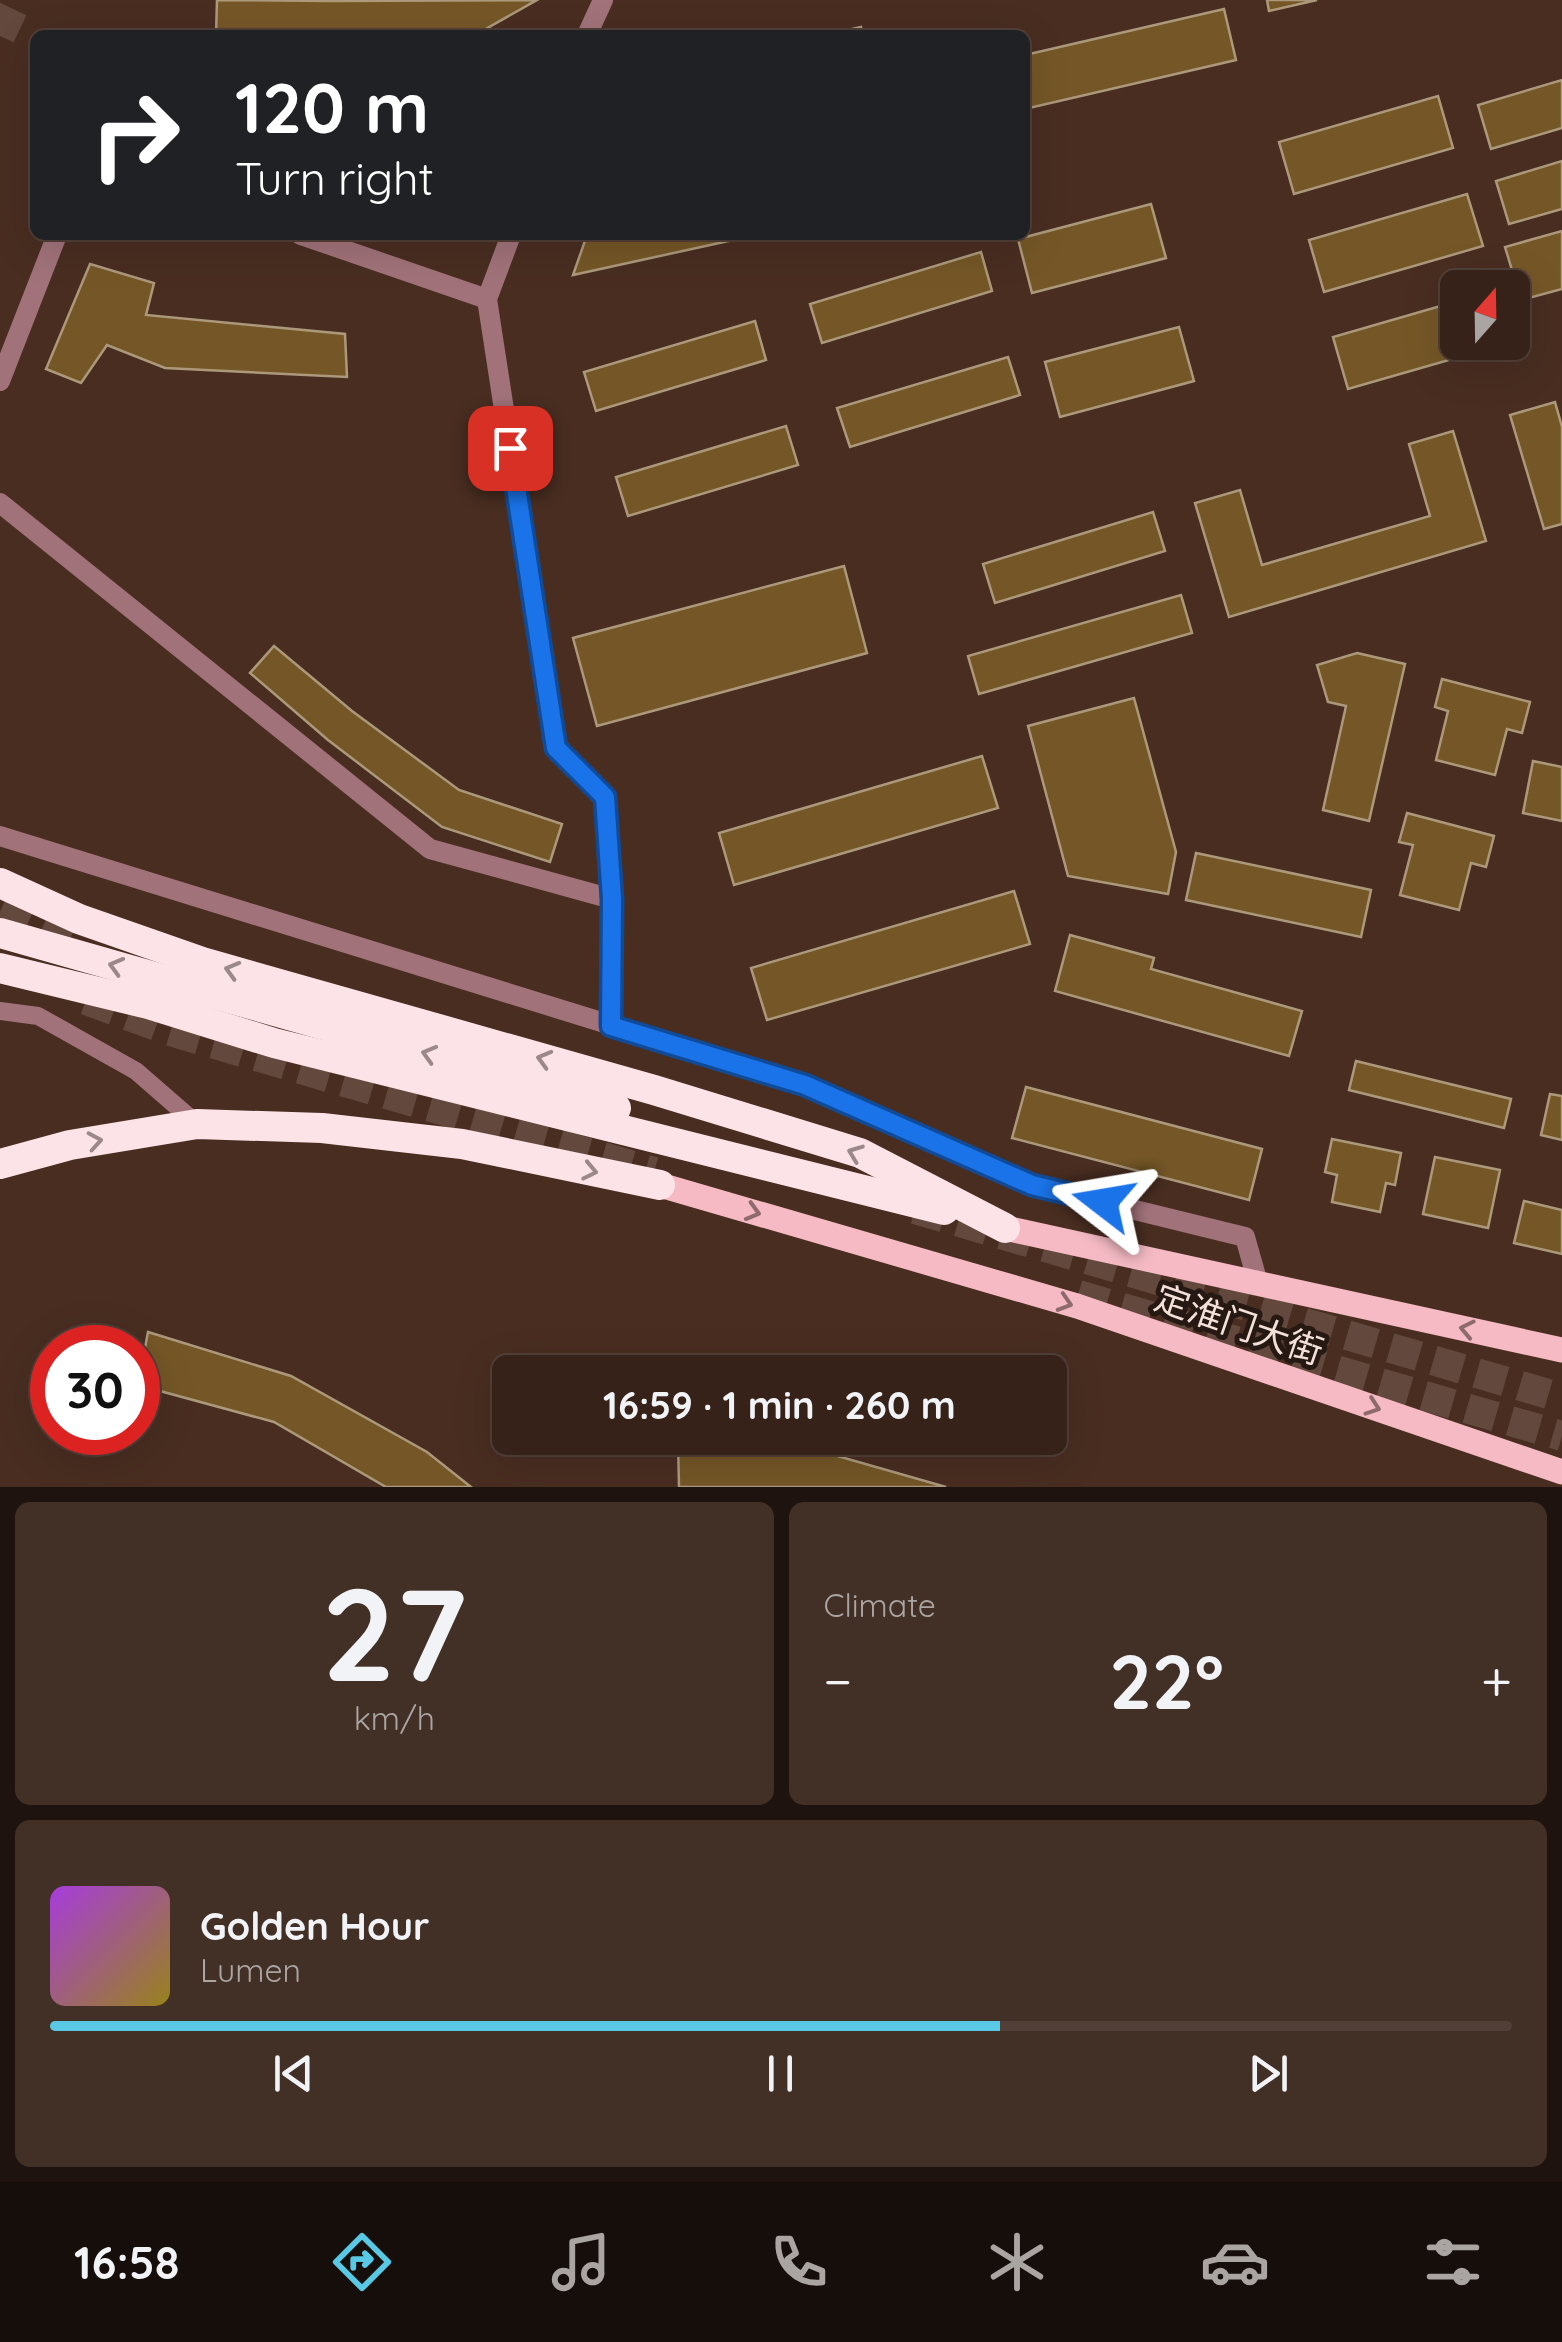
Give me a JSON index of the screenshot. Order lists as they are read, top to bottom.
{
  "streets": {
    "main road": ["定淮门大街"]
  },
  "north": "top",
  "page": {
    "turn": ["120 m", "Turn right"],
    "limit": "30",
    "trip": "16:59 · 1 min · 260 m",
    "tile": [
      ["27", "km/h"],
      "Climate"
    ],
    "heat": ["−", "22°", "+"],
    "song": ["Golden Hour", "Lumen"],
    "tabs": "16:58"
  }
}
